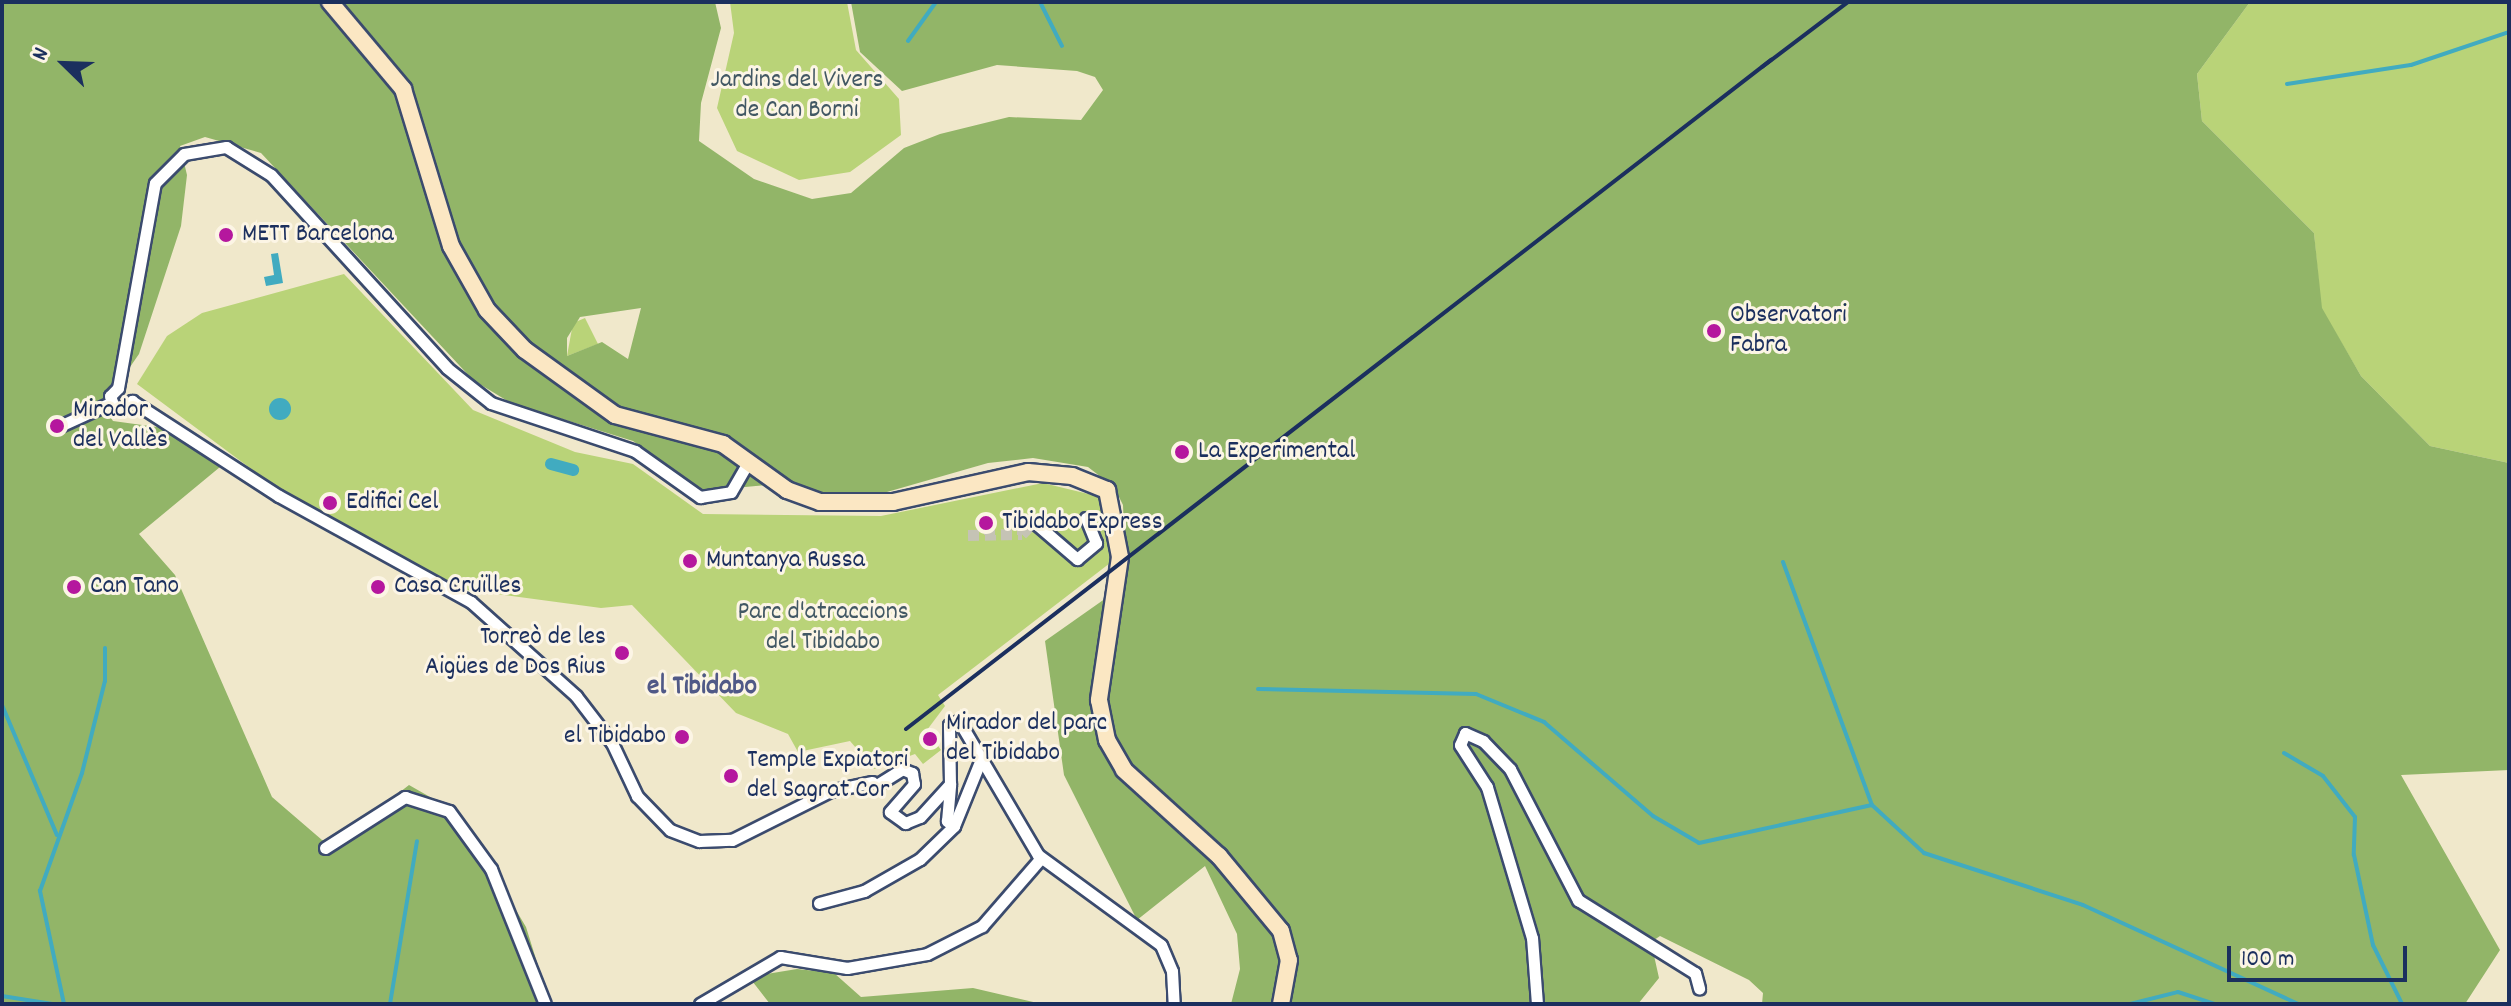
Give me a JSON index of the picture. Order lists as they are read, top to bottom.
{
  "districts": ["el Tibidabo"],
  "parks": ["Jardins del Vivers de Can Borni", "Parc d'atraccions del Tibidabo"],
  "places": [
    "METT Barcelona",
    "Observatori Fabra",
    "Mirador del Vallès",
    "La Experimental",
    "Edifici Cel",
    "Tibidabo Express",
    "Muntanya Russa",
    "Can Tano",
    "Casa Cruïlles",
    "Torreò de les Aigües de Dos Rius",
    "el Tibidabo",
    "Mirador del parc del Tibidabo",
    "Temple Expiatori del Sagrat Cor"
  ],
  "scale_bar": "100 m",
  "north": "top left"
}
